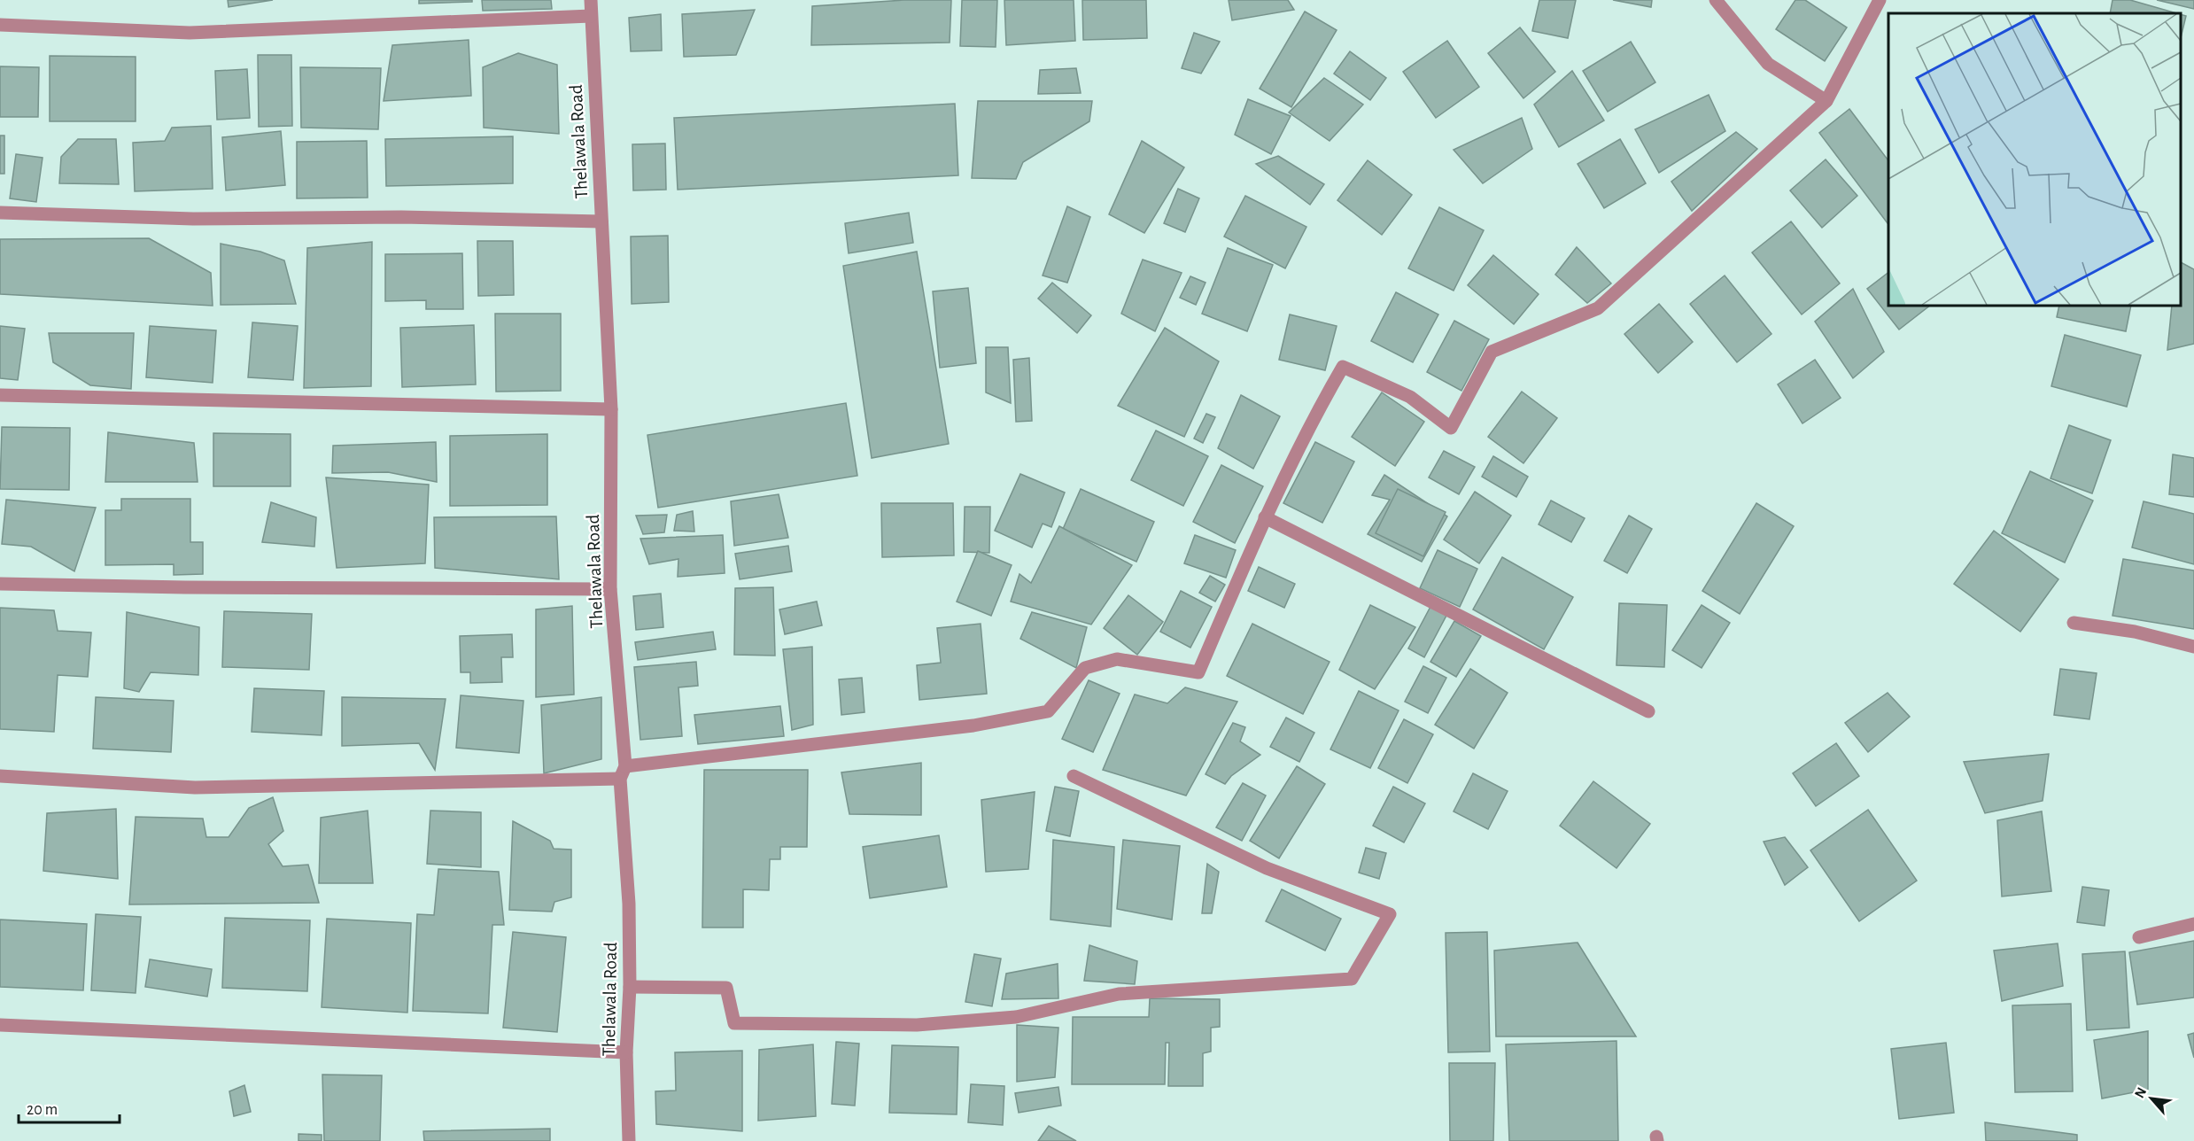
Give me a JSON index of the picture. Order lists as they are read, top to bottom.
{
  "streets": {
    "street": ["Thelawala Road"]
  },
  "scale_bar": "20 m",
  "north": "top left"
}
